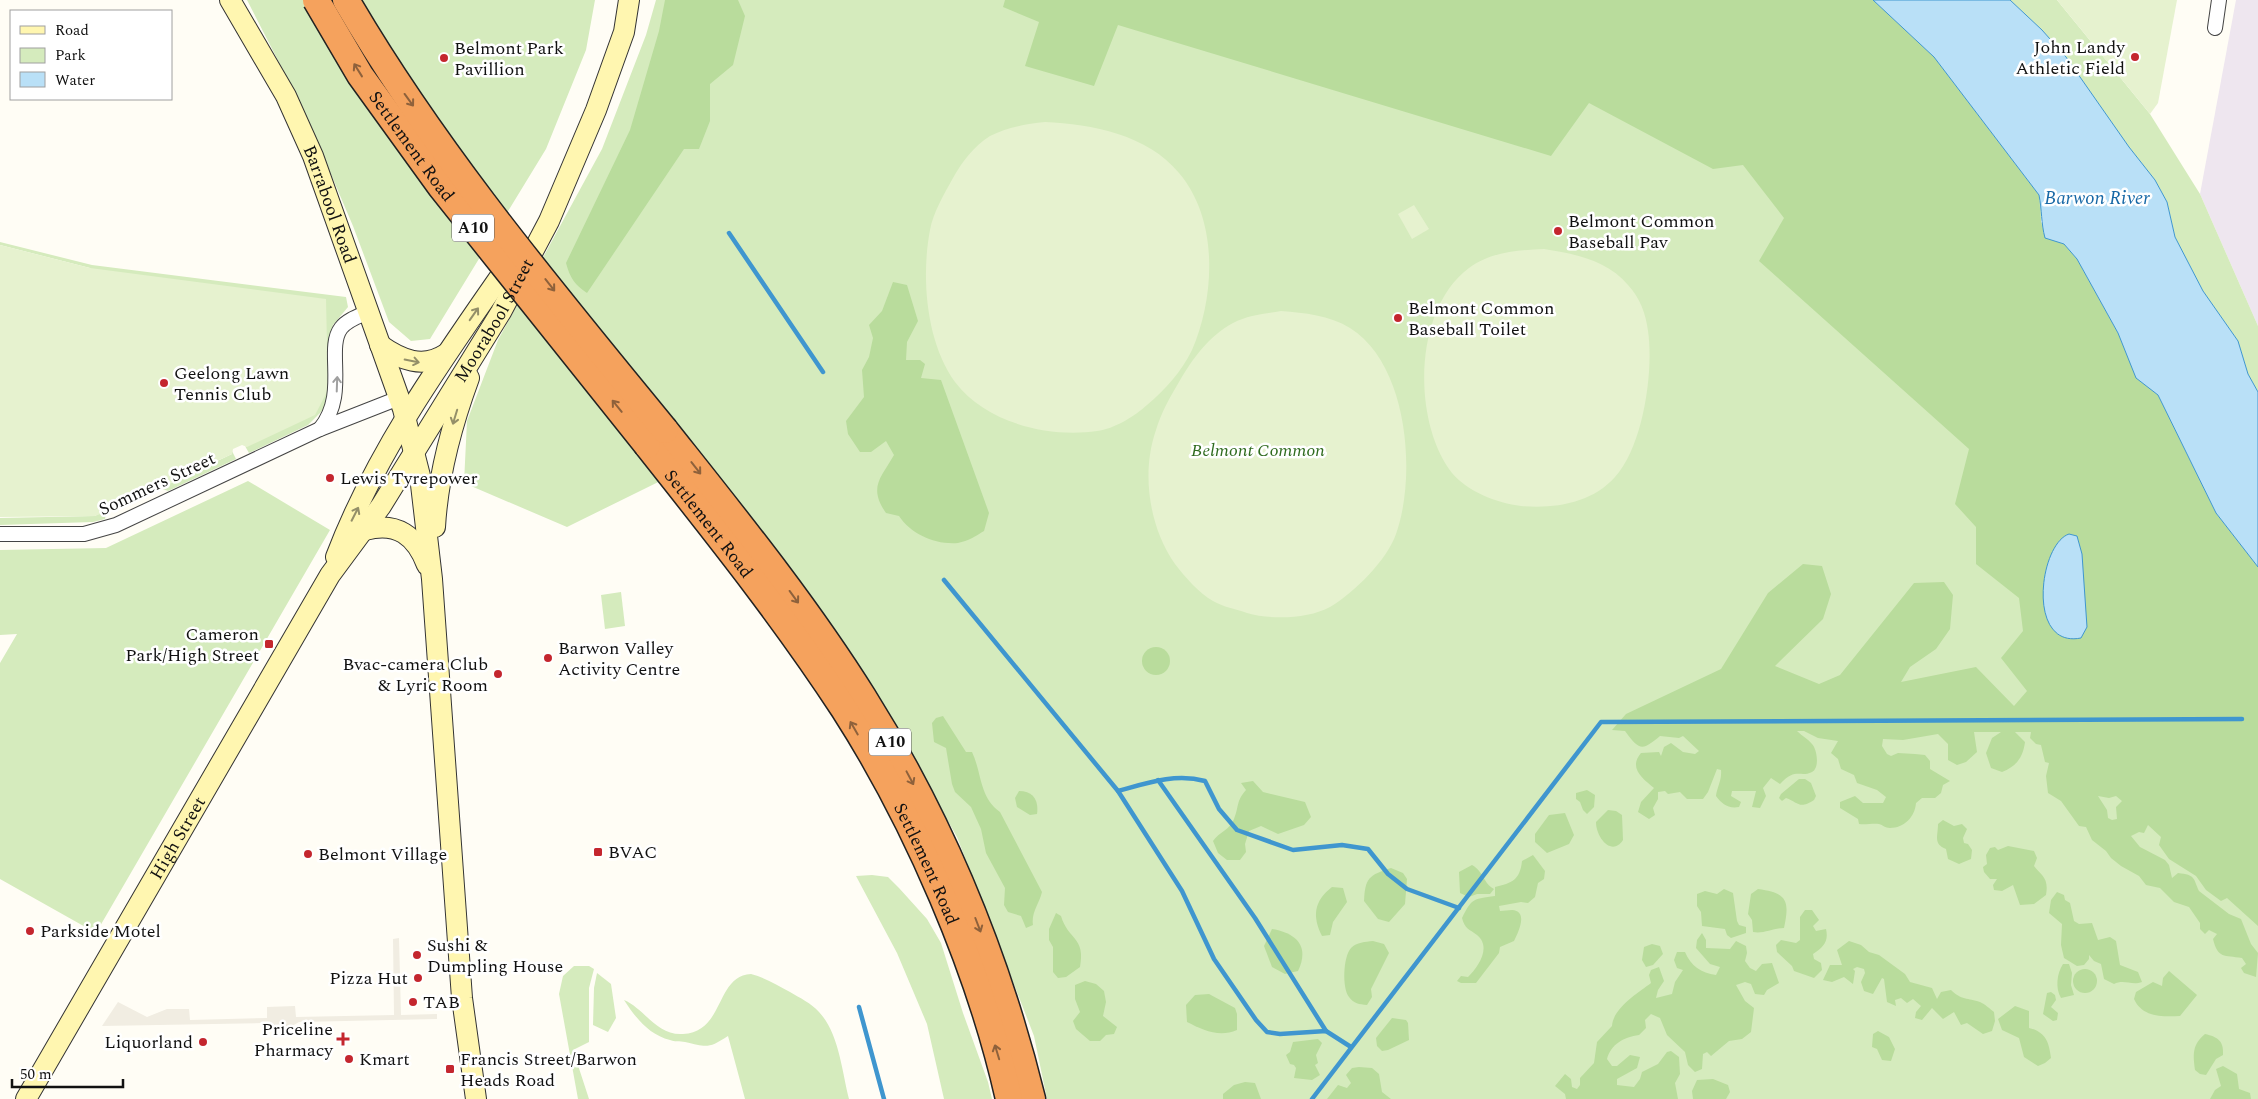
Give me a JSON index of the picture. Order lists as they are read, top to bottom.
{
  "streets": {
    "highway": ["Settlement Road", "A10"],
    "street": [
      "Barrabool Road",
      "Moorabool Street",
      "Sommers Street",
      "High Street"
    ]
  },
  "crossings": [
    ["Barrabool Road", "Moorabool Street"],
    ["Barrabool Road", "Sommers Street"],
    ["Barrabool Road", "High Street"],
    ["Moorabool Street", "High Street"]
  ],
  "water": ["Barwon River"],
  "parks": ["Belmont Common"],
  "places": {
    "other": [
      "John Landy Athletic Field",
      "Belmont Park Pavillion",
      "Belmont Common Baseball Pav",
      "Belmont Common Baseball Toilet",
      "Geelong Lawn Tennis Club",
      "Lewis Tyrepower",
      "Barwon Valley Activity Centre",
      "Bvac-camera Club & Lyric Room",
      "Belmont Village",
      "Parkside Motel",
      "Sushi & Dumpling House",
      "Pizza Hut",
      "TAB",
      "Liquorland",
      "Kmart"
    ],
    "transit": ["Cameron Park/High Street", "BVAC", "Francis Street/Barwon Heads Road"],
    "health": ["Priceline Pharmacy"]
  },
  "legend": ["Road", "Park", "Water"],
  "scale_bar": "50 m"
}
